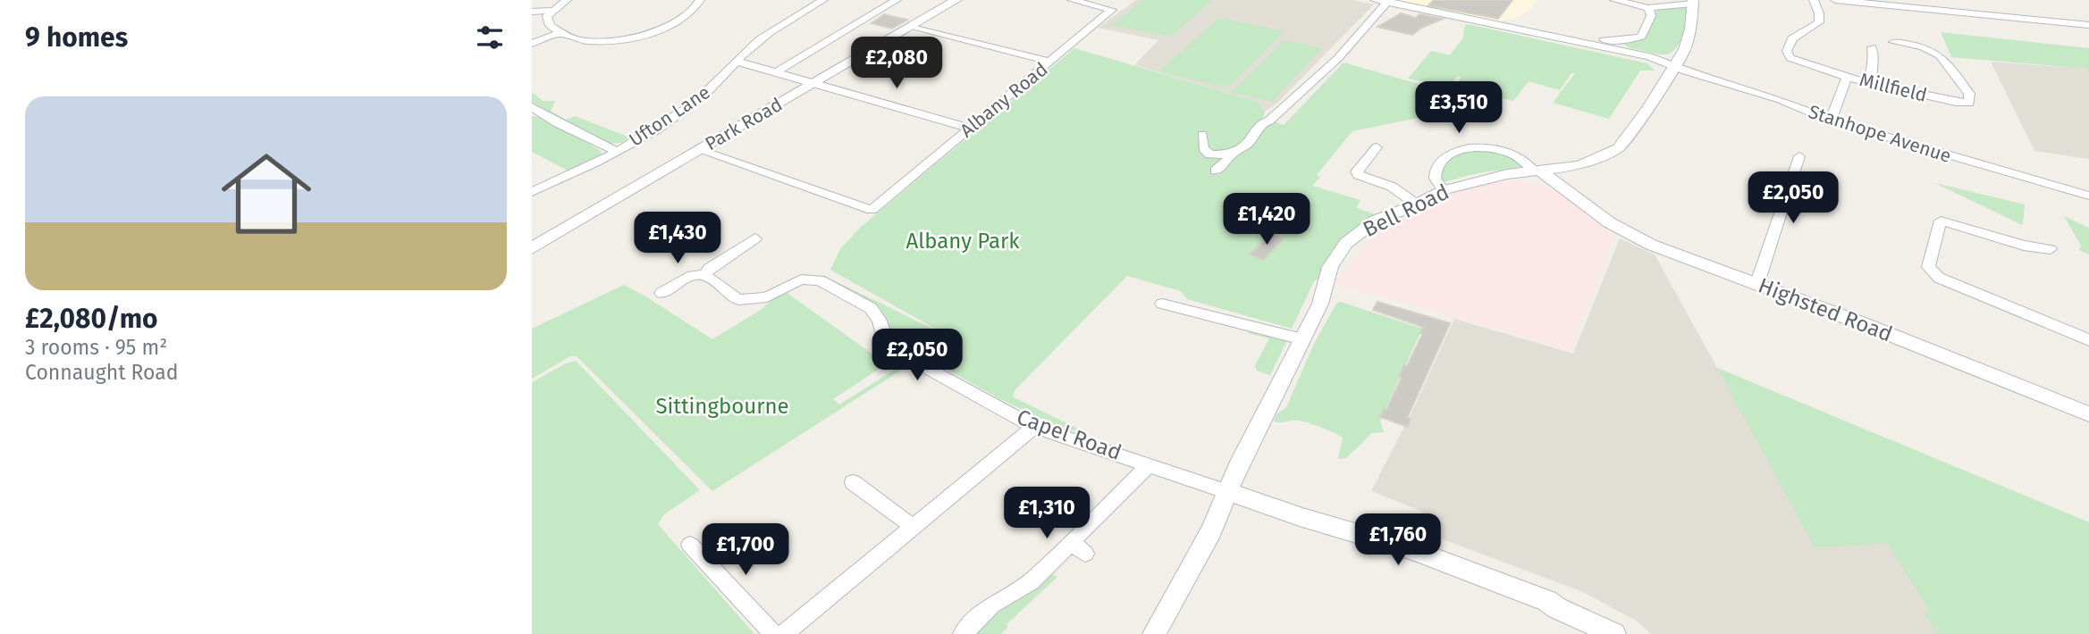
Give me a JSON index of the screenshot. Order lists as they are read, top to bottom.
{
  "streets": {
    "street": [
      "Millfield",
      "Albany Road",
      "Ufton Lane",
      "Park Road",
      "Stanhope Avenue",
      "Bell Road",
      "Highsted Road",
      "Capel Road"
    ]
  },
  "crossings": [
    ["Albany Road", "Park Road"],
    ["Stanhope Avenue", "Bell Road"],
    ["Bell Road", "Highsted Road"],
    ["Bell Road", "Capel Road"]
  ],
  "parks": ["Albany Park", "Sittingbourne"],
  "page": {
    "heading": "9 homes",
    "price": [
      "£2,080",
      "£3,510",
      "£2,050",
      "£1,420",
      "£1,430",
      "£2,050",
      "£1,310",
      "£1,760",
      "£1,700"
    ],
    "list": [
      {
        "name": "£2,080/mo",
        "note": "3 rooms · 95 m² · Connaught Road"
      }
    ]
  }
}
